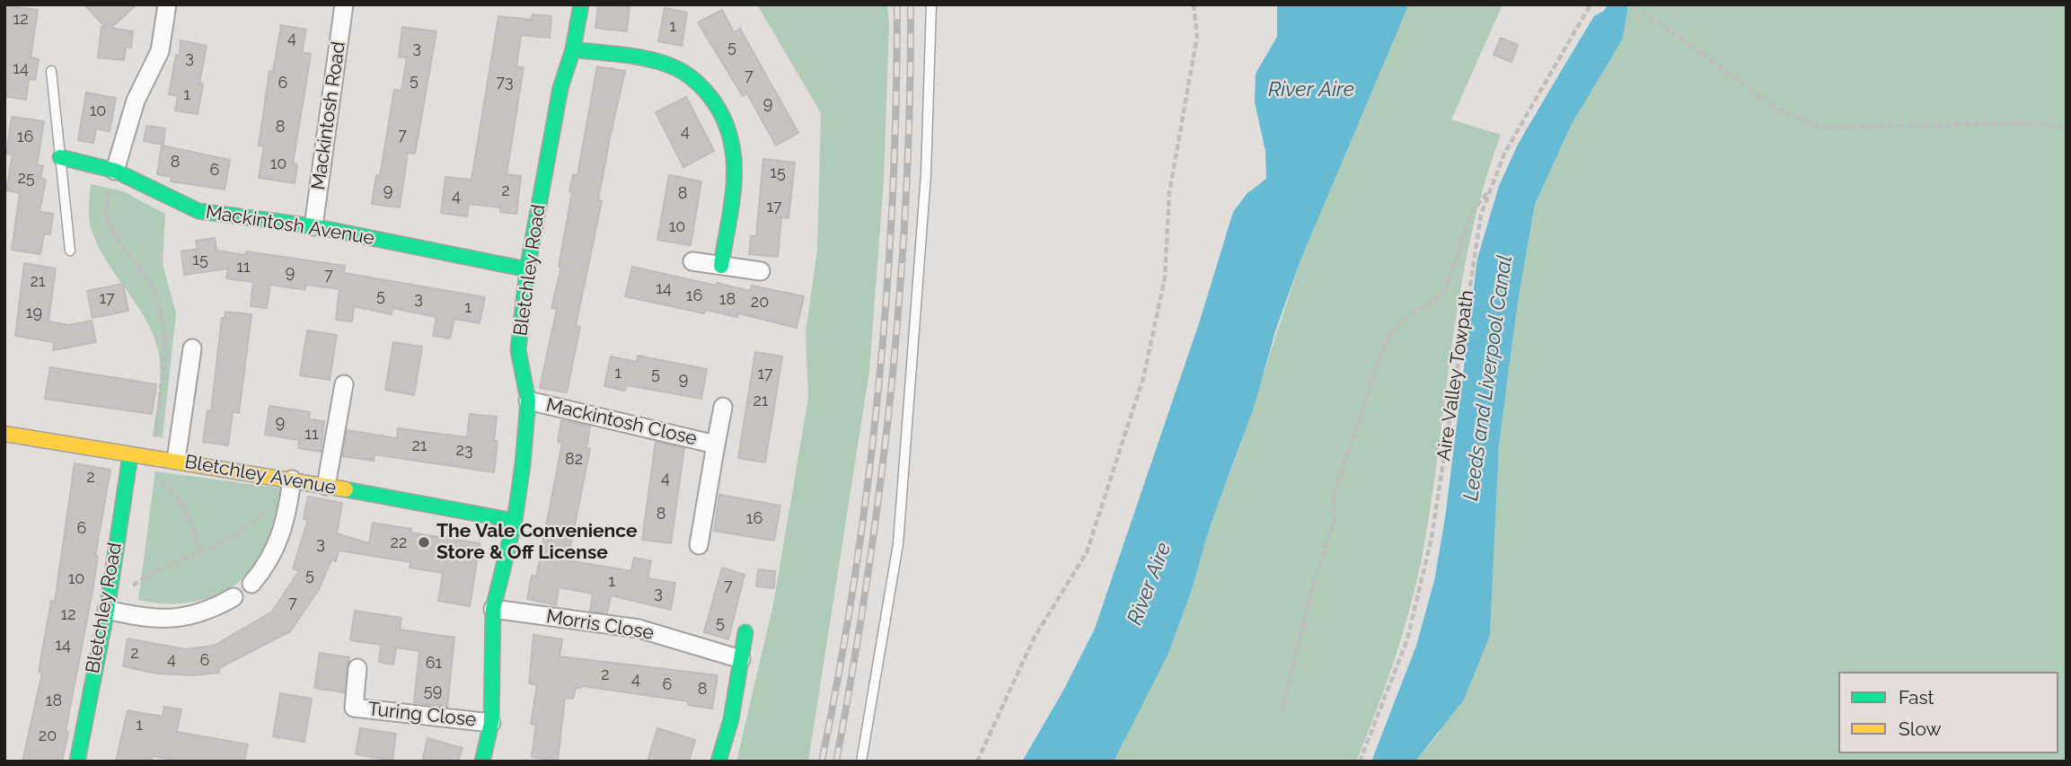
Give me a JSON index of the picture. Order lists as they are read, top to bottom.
{
  "streets": {
    "street": [
      "Mackintosh Road",
      "Mackintosh Avenue",
      "Bletchley Road",
      "Mackintosh Close",
      "Bletchley Avenue",
      "Morris Close",
      "Turing Close"
    ],
    "path": ["Aire Valley Towpath"]
  },
  "crossings": [
    ["Mackintosh Road", "Mackintosh Avenue"],
    ["Mackintosh Avenue", "Bletchley Road"],
    ["Bletchley Road", "Mackintosh Close"],
    ["Bletchley Road", "Bletchley Avenue"],
    ["Bletchley Road", "Morris Close"],
    ["Bletchley Road", "Turing Close"]
  ],
  "water": ["River Aire", "Leeds and Liverpool Canal"],
  "places": ["The Vale Convenience Store & Off License"],
  "house_numbers": [
    "12",
    "1",
    "4",
    "5",
    "3",
    "3",
    "14",
    "7",
    "5",
    "73",
    "6",
    "1",
    "9",
    "10",
    "8",
    "4",
    "7",
    "16",
    "8",
    "10",
    "6",
    "15",
    "25",
    "9",
    "2",
    "8",
    "4",
    "17",
    "10",
    "15",
    "11",
    "9",
    "7",
    "21",
    "14",
    "5",
    "16",
    "17",
    "3",
    "18",
    "20",
    "1",
    "19",
    "1",
    "5",
    "17",
    "9",
    "21",
    "9",
    "11",
    "21",
    "23",
    "82",
    "2",
    "4",
    "8",
    "16",
    "6",
    "22",
    "3",
    "5",
    "10",
    "1",
    "7",
    "3",
    "7",
    "12",
    "5",
    "14",
    "2",
    "4",
    "6",
    "61",
    "2",
    "4",
    "6",
    "8",
    "59",
    "18",
    "1",
    "20"
  ],
  "legend": ["Fast", "Slow"]
}
